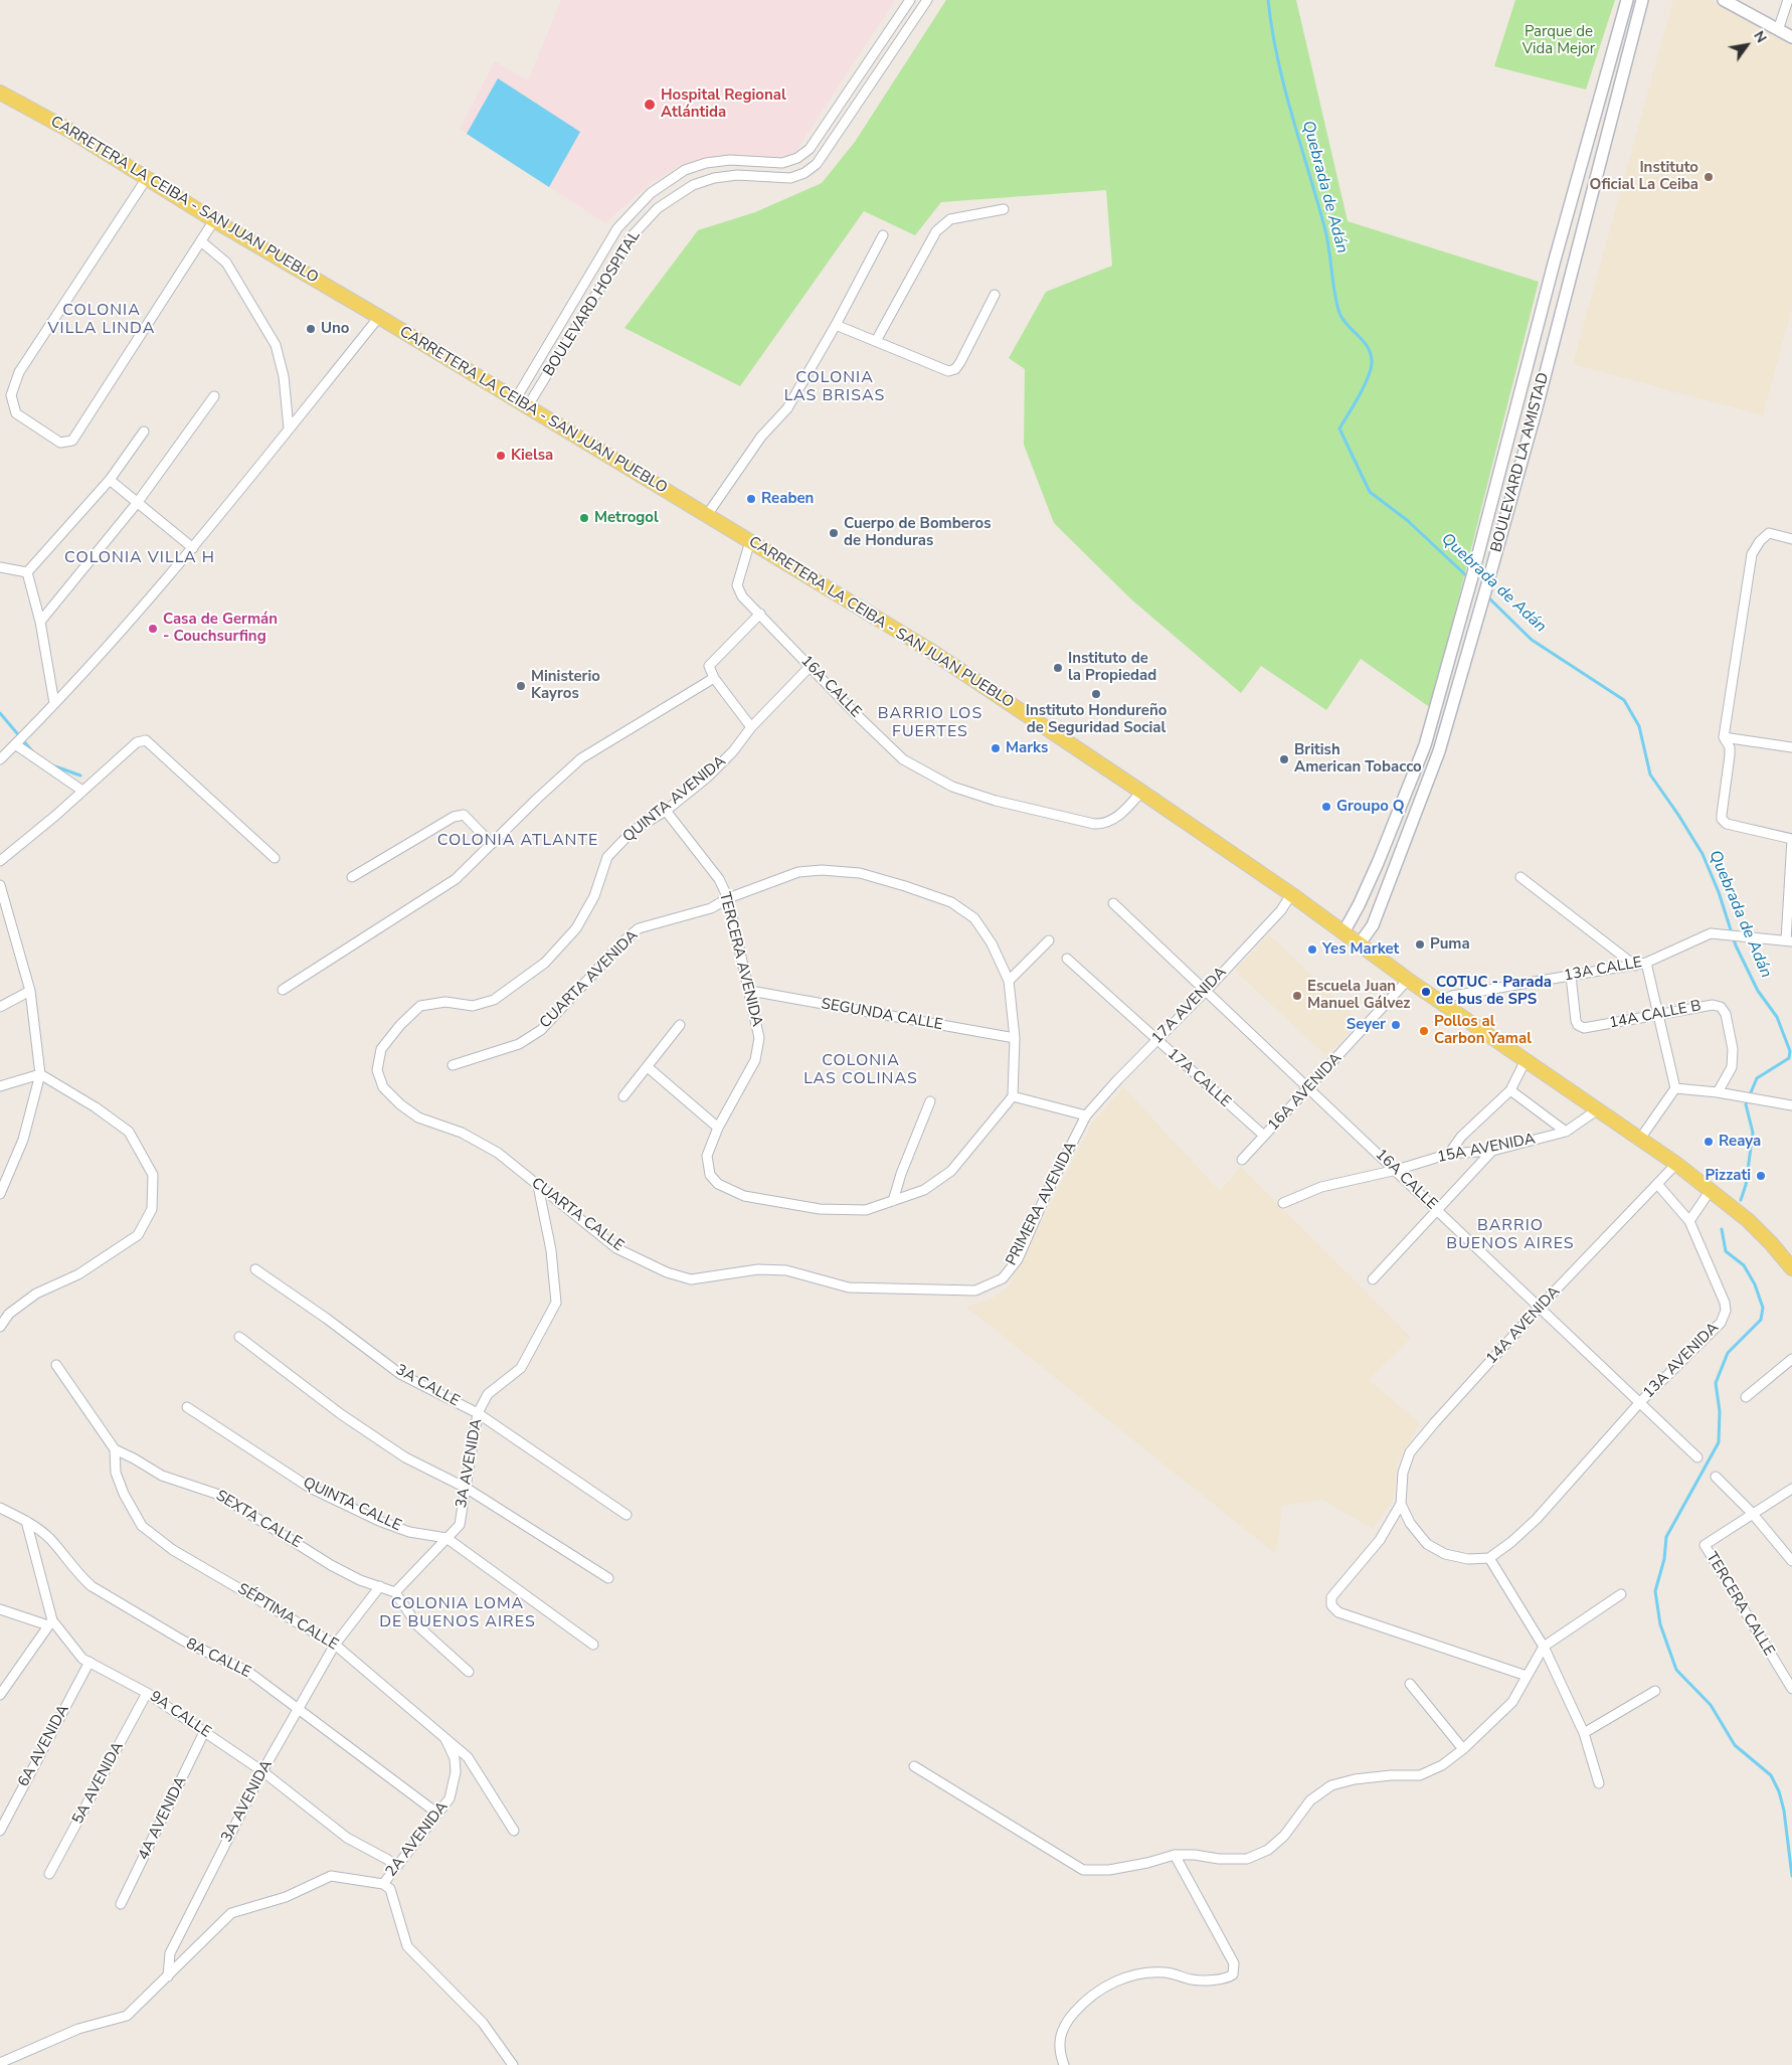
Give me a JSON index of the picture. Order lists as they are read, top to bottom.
{
  "streets": {
    "main road": ["CARRETERA LA CEIBA - SAN JUAN PUEBLO"],
    "street": [
      "BOULEVARD HOSPITAL",
      "BOULEVARD LA AMISTAD",
      "16A CALLE",
      "QUINTA AVENIDA",
      "TERCERA AVENIDA",
      "13A CALLE",
      "CUARTA AVENIDA",
      "17A AVENIDA",
      "SEGUNDA CALLE",
      "14A CALLE B",
      "17A CALLE",
      "16A AVENIDA",
      "15A AVENIDA",
      "PRIMERA AVENIDA",
      "CUARTA CALLE",
      "14A AVENIDA",
      "13A AVENIDA",
      "3A CALLE",
      "3A AVENIDA",
      "QUINTA CALLE",
      "SEXTA CALLE",
      "TERCERA CALLE",
      "SÉPTIMA CALLE",
      "8A CALLE",
      "9A CALLE",
      "6A AVENIDA",
      "5A AVENIDA",
      "4A AVENIDA",
      "2A AVENIDA"
    ]
  },
  "crossings": [
    ["CARRETERA LA CEIBA - SAN JUAN PUEBLO", "BOULEVARD HOSPITAL"],
    ["CARRETERA LA CEIBA - SAN JUAN PUEBLO", "BOULEVARD LA AMISTAD"],
    ["CARRETERA LA CEIBA - SAN JUAN PUEBLO", "16A CALLE"],
    ["CARRETERA LA CEIBA - SAN JUAN PUEBLO", "13A CALLE"],
    ["CARRETERA LA CEIBA - SAN JUAN PUEBLO", "17A AVENIDA"],
    ["CARRETERA LA CEIBA - SAN JUAN PUEBLO", "16A AVENIDA"],
    ["CARRETERA LA CEIBA - SAN JUAN PUEBLO", "15A AVENIDA"],
    ["CARRETERA LA CEIBA - SAN JUAN PUEBLO", "14A AVENIDA"],
    ["16A CALLE", "QUINTA AVENIDA"],
    ["16A CALLE", "17A AVENIDA"],
    ["16A CALLE", "16A AVENIDA"],
    ["16A CALLE", "15A AVENIDA"],
    ["16A CALLE", "14A AVENIDA"],
    ["16A CALLE", "13A AVENIDA"],
    ["QUINTA AVENIDA", "TERCERA AVENIDA"],
    ["QUINTA AVENIDA", "CUARTA CALLE"],
    ["TERCERA AVENIDA", "CUARTA AVENIDA"],
    ["TERCERA AVENIDA", "SEGUNDA CALLE"],
    ["13A CALLE", "14A CALLE B"],
    ["CUARTA AVENIDA", "SEGUNDA CALLE"],
    ["17A AVENIDA", "17A CALLE"],
    ["17A AVENIDA", "PRIMERA AVENIDA"],
    ["17A CALLE", "16A AVENIDA"],
    ["PRIMERA AVENIDA", "CUARTA CALLE"],
    ["CUARTA CALLE", "3A AVENIDA"],
    ["14A AVENIDA", "13A AVENIDA"],
    ["3A CALLE", "3A AVENIDA"],
    ["3A AVENIDA", "QUINTA CALLE"],
    ["3A AVENIDA", "SEXTA CALLE"],
    ["3A AVENIDA", "SÉPTIMA CALLE"],
    ["3A AVENIDA", "8A CALLE"],
    ["3A AVENIDA", "9A CALLE"],
    ["SEXTA CALLE", "SÉPTIMA CALLE"],
    ["SÉPTIMA CALLE", "2A AVENIDA"],
    ["8A CALLE", "9A CALLE"],
    ["8A CALLE", "2A AVENIDA"],
    ["9A CALLE", "6A AVENIDA"],
    ["9A CALLE", "5A AVENIDA"],
    ["9A CALLE", "4A AVENIDA"],
    ["9A CALLE", "2A AVENIDA"]
  ],
  "districts": [
    "COLONIA VILLA LINDA",
    "COLONIA LAS BRISAS",
    "COLONIA VILLA H",
    "BARRIO LOS FUERTES",
    "COLONIA ATLANTE",
    "COLONIA LAS COLINAS",
    "BARRIO BUENOS AIRES",
    "COLONIA LOMA DE BUENOS AIRES"
  ],
  "water": ["Quebrada de Adán"],
  "parks": ["Parque de Vida Mejor"],
  "places": [
    "Hospital Regional Atlántida",
    "Instituto Oficial La Ceiba",
    "Uno",
    "Kielsa",
    "Reaben",
    "Metrogol",
    "Cuerpo de Bomberos de Honduras",
    "Casa de Germán - Couchsurfing",
    "Instituto de la Propiedad",
    "Ministerio Kayros",
    "Instituto Hondureño de Seguridad Social",
    "Marks",
    "British American Tobacco",
    "Groupo Q",
    "Puma",
    "Yes Market",
    "COTUC - Parada de bus de SPS",
    "Escuela Juan Manuel Gálvez",
    "Seyer",
    "Pollos al Carbon Yamal",
    "Reaya",
    "Pizzati"
  ],
  "north": "top right"
}
